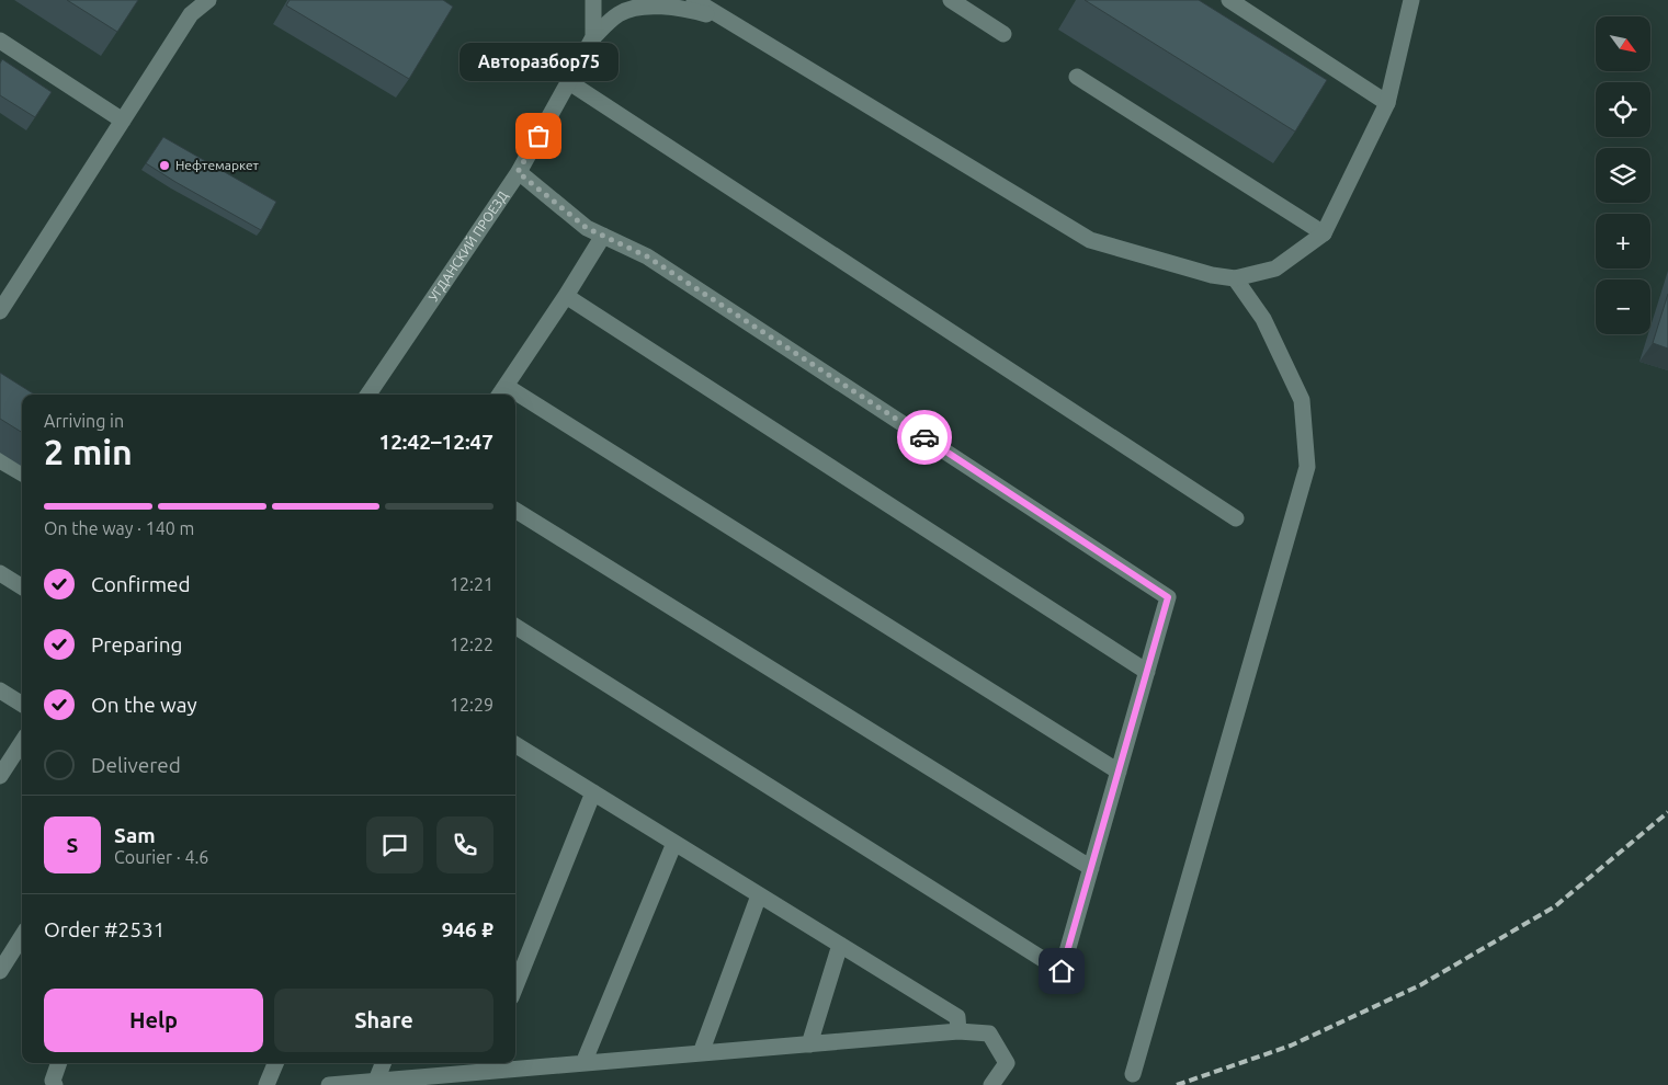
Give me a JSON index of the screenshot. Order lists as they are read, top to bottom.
{
  "streets": {
    "street": ["УГДАНСКИЙ ПРОЕЗД"]
  },
  "places": ["Авторазбор75", "Нефтемаркет"],
  "north": "bottom right",
  "page": {
    "map_buttons": ["+", "−"],
    "bubble": "Авторазбор75",
    "heading": ["2 min", "Arriving in", "12:42–12:47"],
    "panel": [
      "Sam",
      "Courier · 4.6",
      "Order #2531",
      "946 ₽"
    ],
    "bar": "On the way · 140 m",
    "list": [
      ["Confirmed", "12:21"],
      ["Preparing", "12:22"],
      ["On the way", "12:29"],
      "Delivered"
    ],
    "round": "S",
    "buttons": ["Help", "Share"]
  }
}
